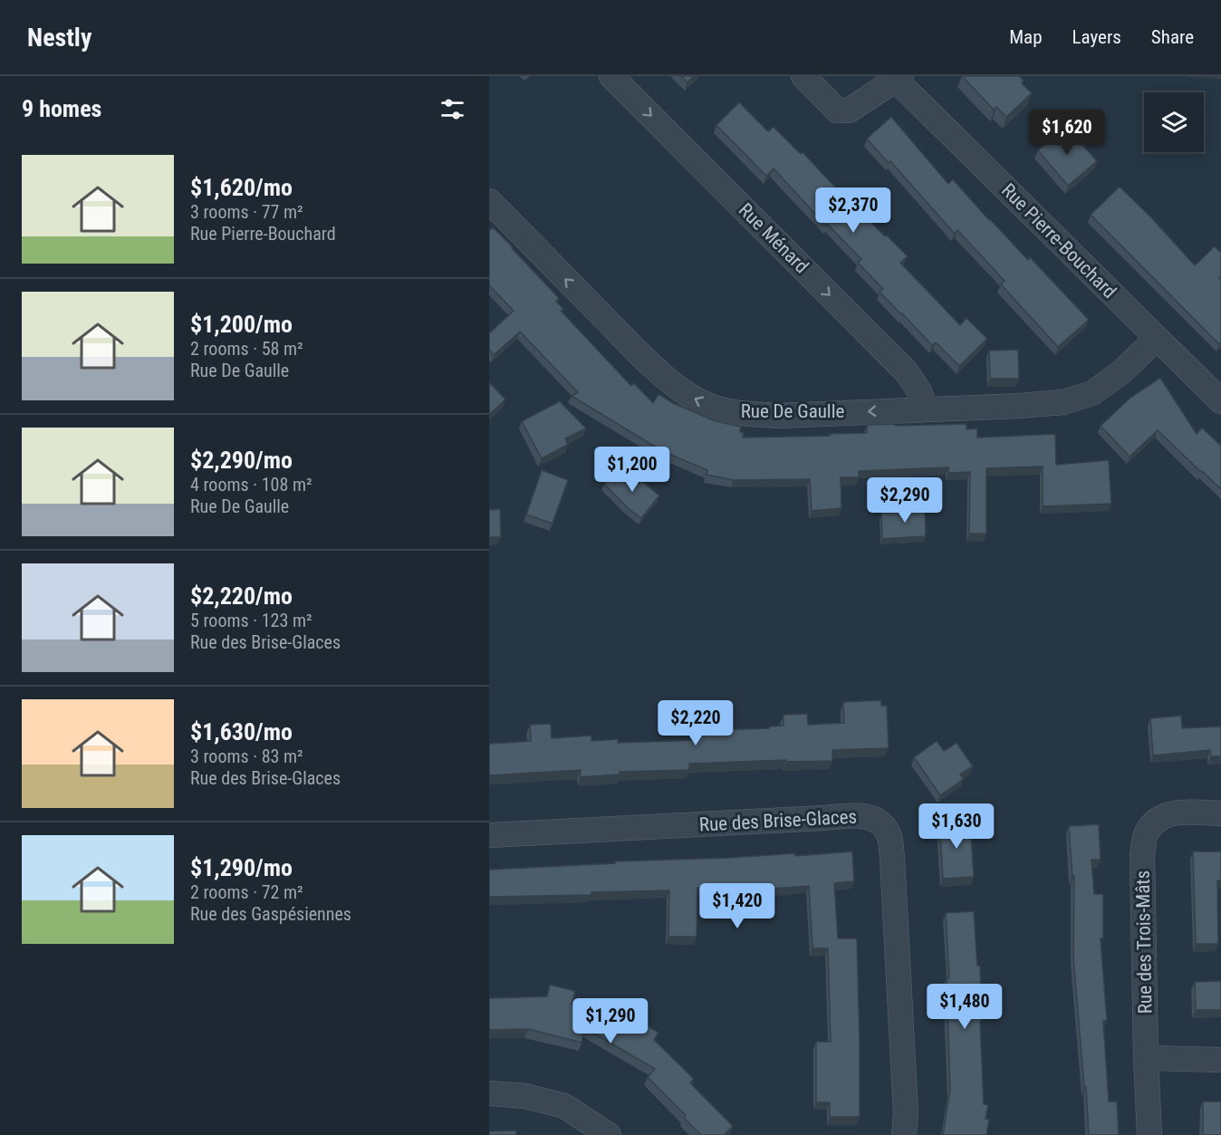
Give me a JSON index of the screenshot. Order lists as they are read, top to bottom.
{
  "streets": {
    "street": [
      "Rue Ménard",
      "Rue Pierre-Bouchard",
      "Rue De Gaulle",
      "Rue des Brise-Glaces",
      "Rue des Trois-Mâts"
    ]
  },
  "crossings": [
    ["Rue Ménard", "Rue De Gaulle"],
    ["Rue Pierre-Bouchard", "Rue De Gaulle"]
  ],
  "one_way": ["Rue Ménard", "Rue De Gaulle"],
  "page": {
    "header": "Nestly",
    "nav": ["Map", "Layers", "Share"],
    "heading": "9 homes",
    "price": [
      "$1,620",
      "$2,370",
      "$1,200",
      "$2,290",
      "$2,220",
      "$1,630",
      "$1,420",
      "$1,480",
      "$1,290"
    ],
    "list": [
      {
        "name": "$1,620/mo",
        "note": "3 rooms · 77 m² · Rue Pierre-Bouchard"
      },
      {
        "name": "$1,200/mo",
        "note": "2 rooms · 58 m² · Rue De Gaulle"
      },
      {
        "name": "$2,290/mo",
        "note": "4 rooms · 108 m² · Rue De Gaulle"
      },
      {
        "name": "$2,220/mo",
        "note": "5 rooms · 123 m² · Rue des Brise-Glaces"
      },
      {
        "name": "$1,630/mo",
        "note": "3 rooms · 83 m² · Rue des Brise-Glaces"
      },
      {
        "name": "$1,290/mo",
        "note": "2 rooms · 72 m² · Rue des Gaspésiennes"
      }
    ]
  }
}
